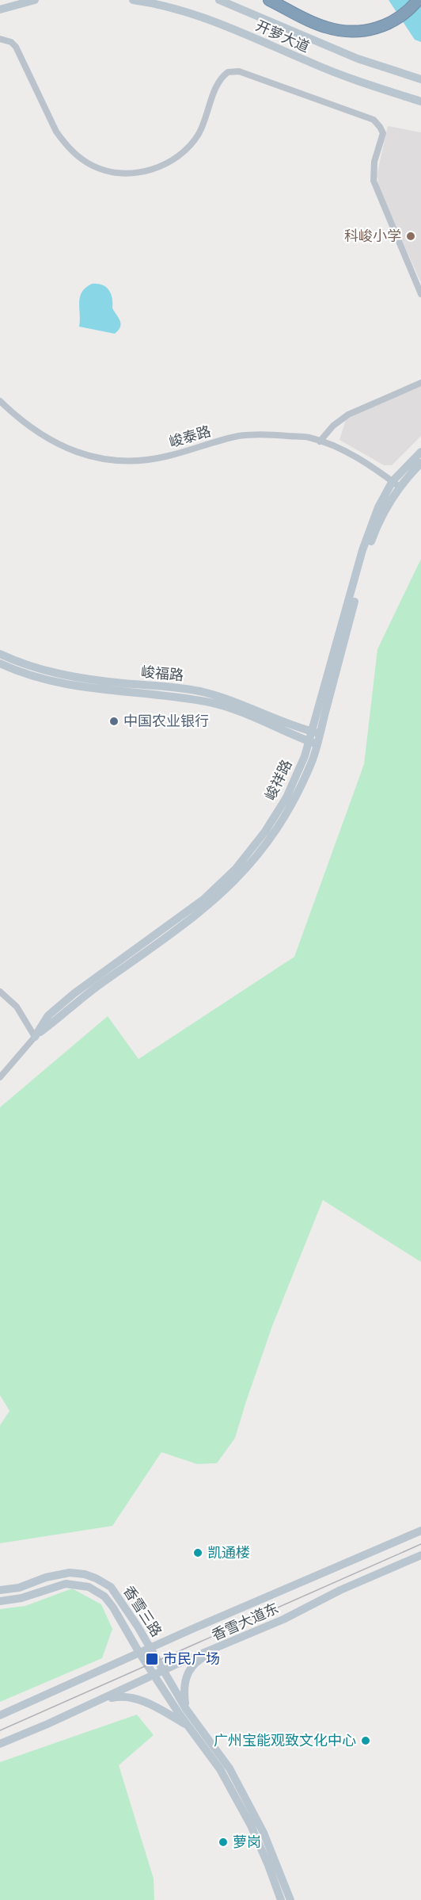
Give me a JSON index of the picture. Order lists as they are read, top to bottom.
{
  "streets": {
    "main road": [
      "开萝大道",
      "峻福路",
      "峻祥路",
      "香雪三路",
      "香雪大道东"
    ],
    "street": ["峻泰路"]
  },
  "crossings": [
    ["峻泰路", "峻祥路"],
    ["峻福路", "峻祥路"],
    ["香雪三路", "香雪大道东"]
  ],
  "places": {
    "other": [
      "科峻小学",
      "中国农业银行",
      "凯通楼",
      "广州宝能观致文化中心",
      "萝岗"
    ],
    "transit": ["市民广场"]
  }
}
